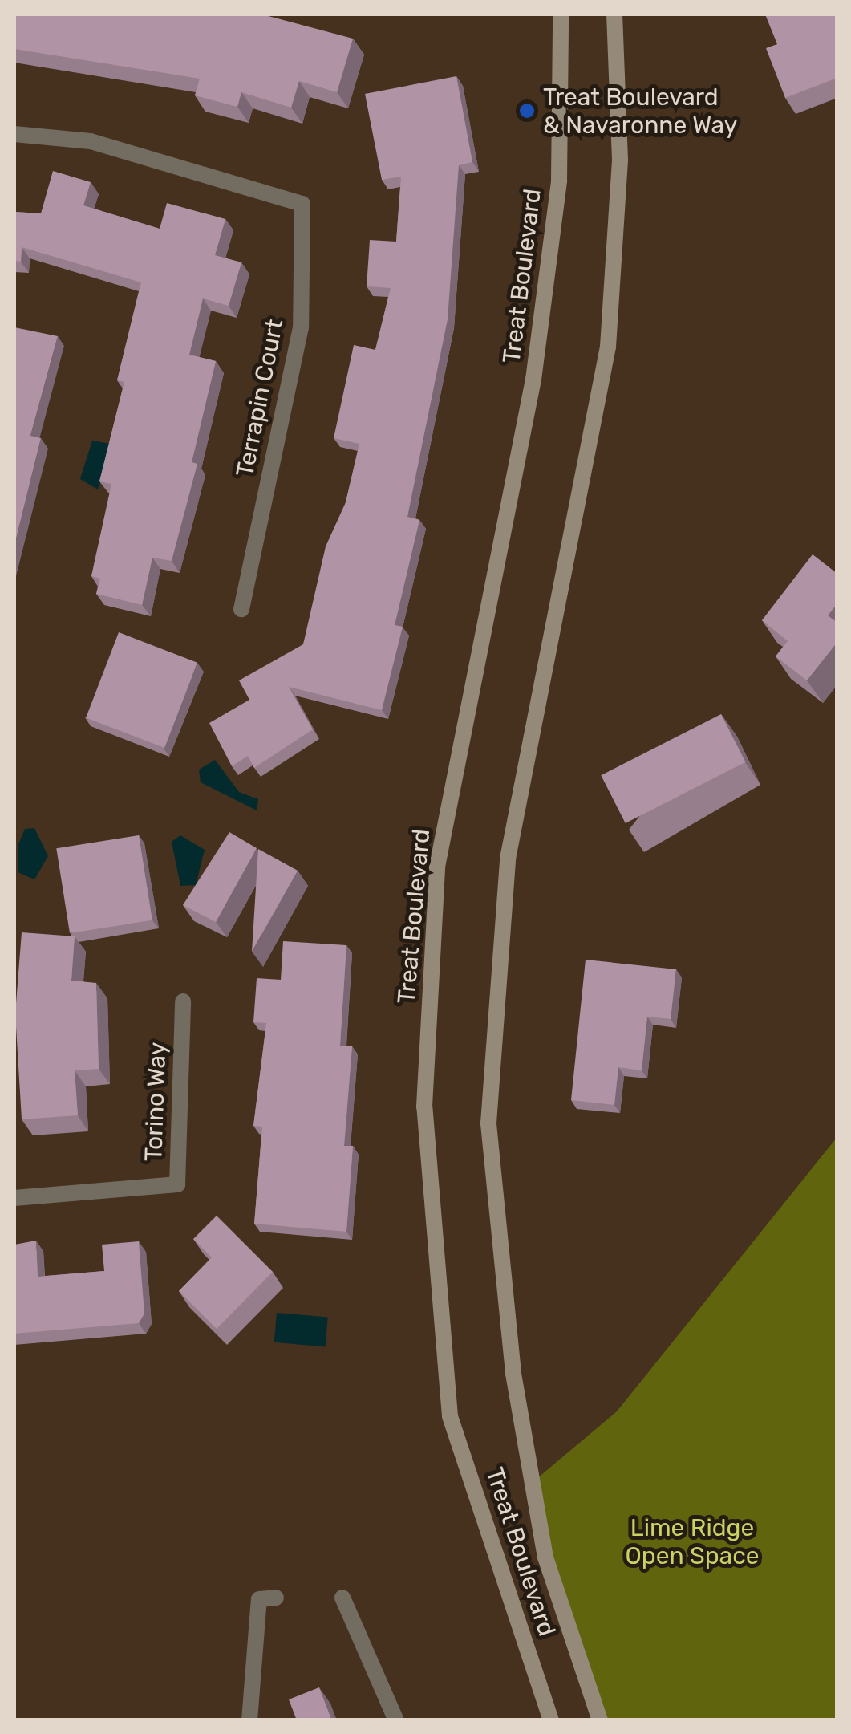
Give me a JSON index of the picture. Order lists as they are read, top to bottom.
{
  "streets": {
    "main road": ["Treat Boulevard"],
    "street": ["Terrapin Court", "Torino Way"]
  },
  "parks": ["Lime Ridge Open Space"],
  "places": ["Treat Boulevard & Navaronne Way"]
}
